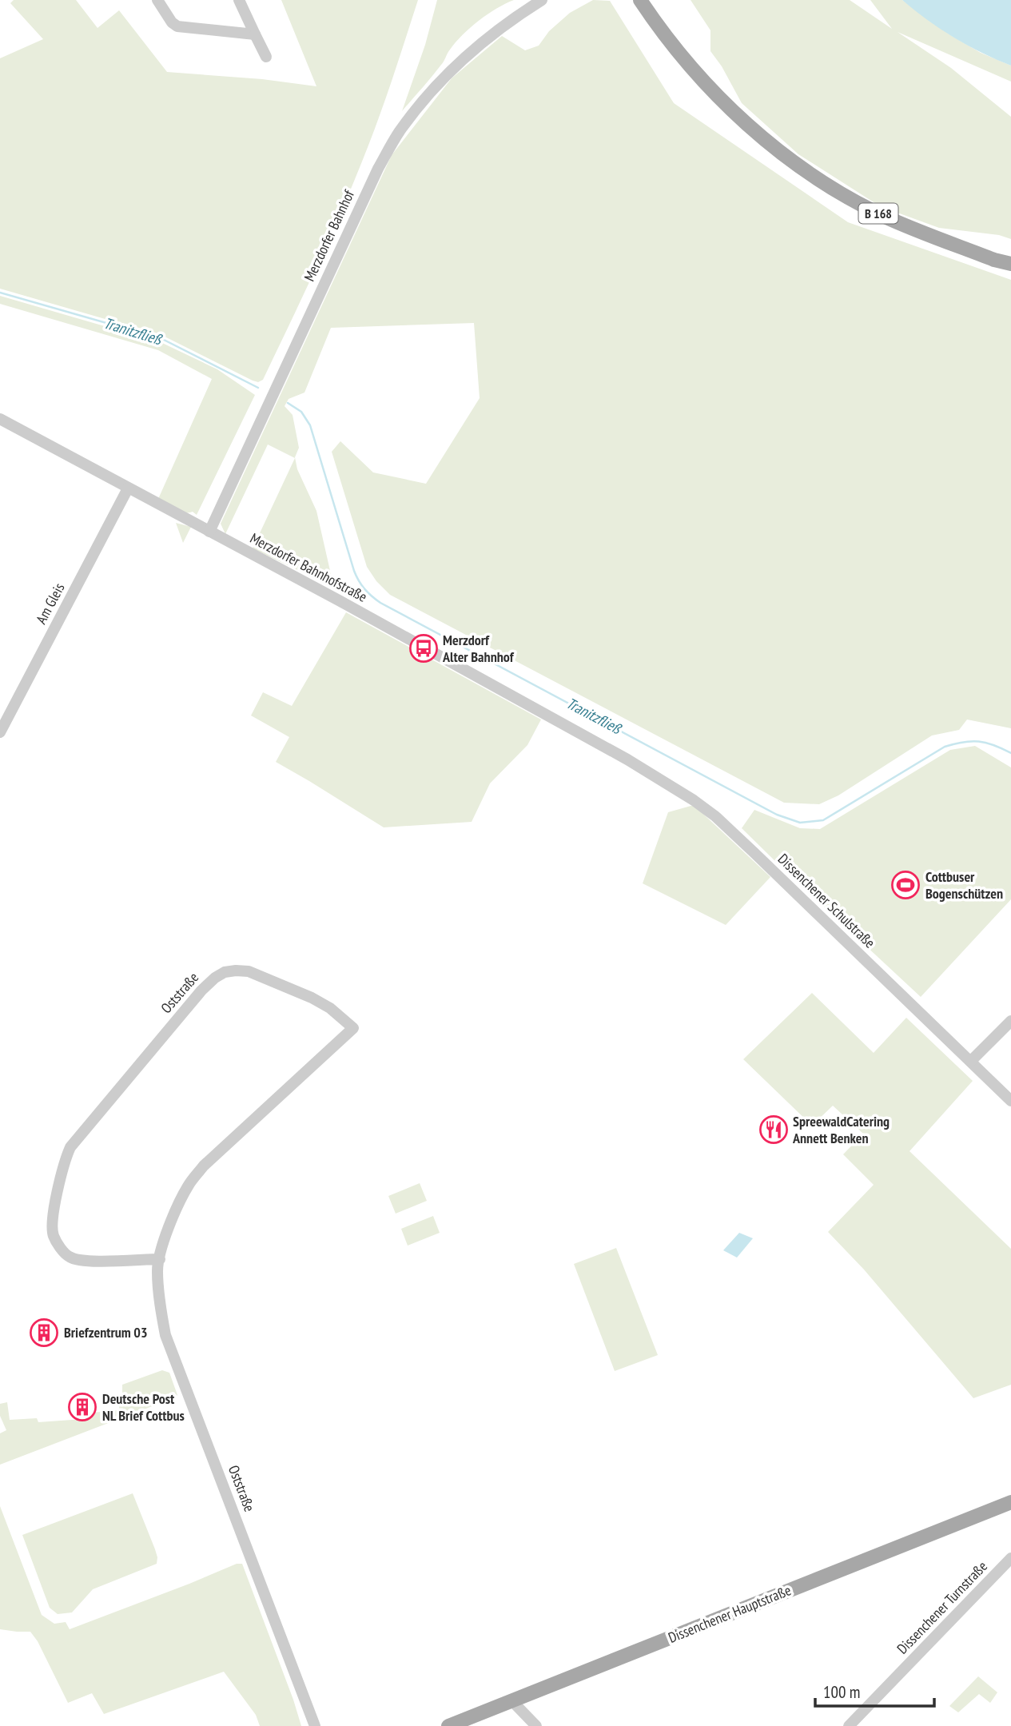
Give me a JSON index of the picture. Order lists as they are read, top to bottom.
{
  "streets": {
    "main road": ["B 168", "Dissenchener Hauptstraße"],
    "street": [
      "Merzdorfer Bahnhof",
      "Merzdorfer Bahnhofstraße",
      "Am Gleis",
      "Dissenchener Schulstraße",
      "Oststraße",
      "Dissenchener Turnstraße"
    ]
  },
  "crossings": [
    ["Merzdorfer Bahnhof", "Merzdorfer Bahnhofstraße"],
    ["Merzdorfer Bahnhofstraße", "Am Gleis"],
    ["Merzdorfer Bahnhofstraße", "Dissenchener Schulstraße"]
  ],
  "water": ["Tranitzfließ"],
  "places": {
    "bus stop": ["Merzdorf Alter Bahnhof"],
    "sports": ["Cottbuser Bogenschützen"],
    "restaurant": ["SpreewaldCatering Annett Benken"],
    "building": ["Briefzentrum 03", "Deutsche Post NL Brief Cottbus"]
  },
  "scale_bar": "100 m"
}
